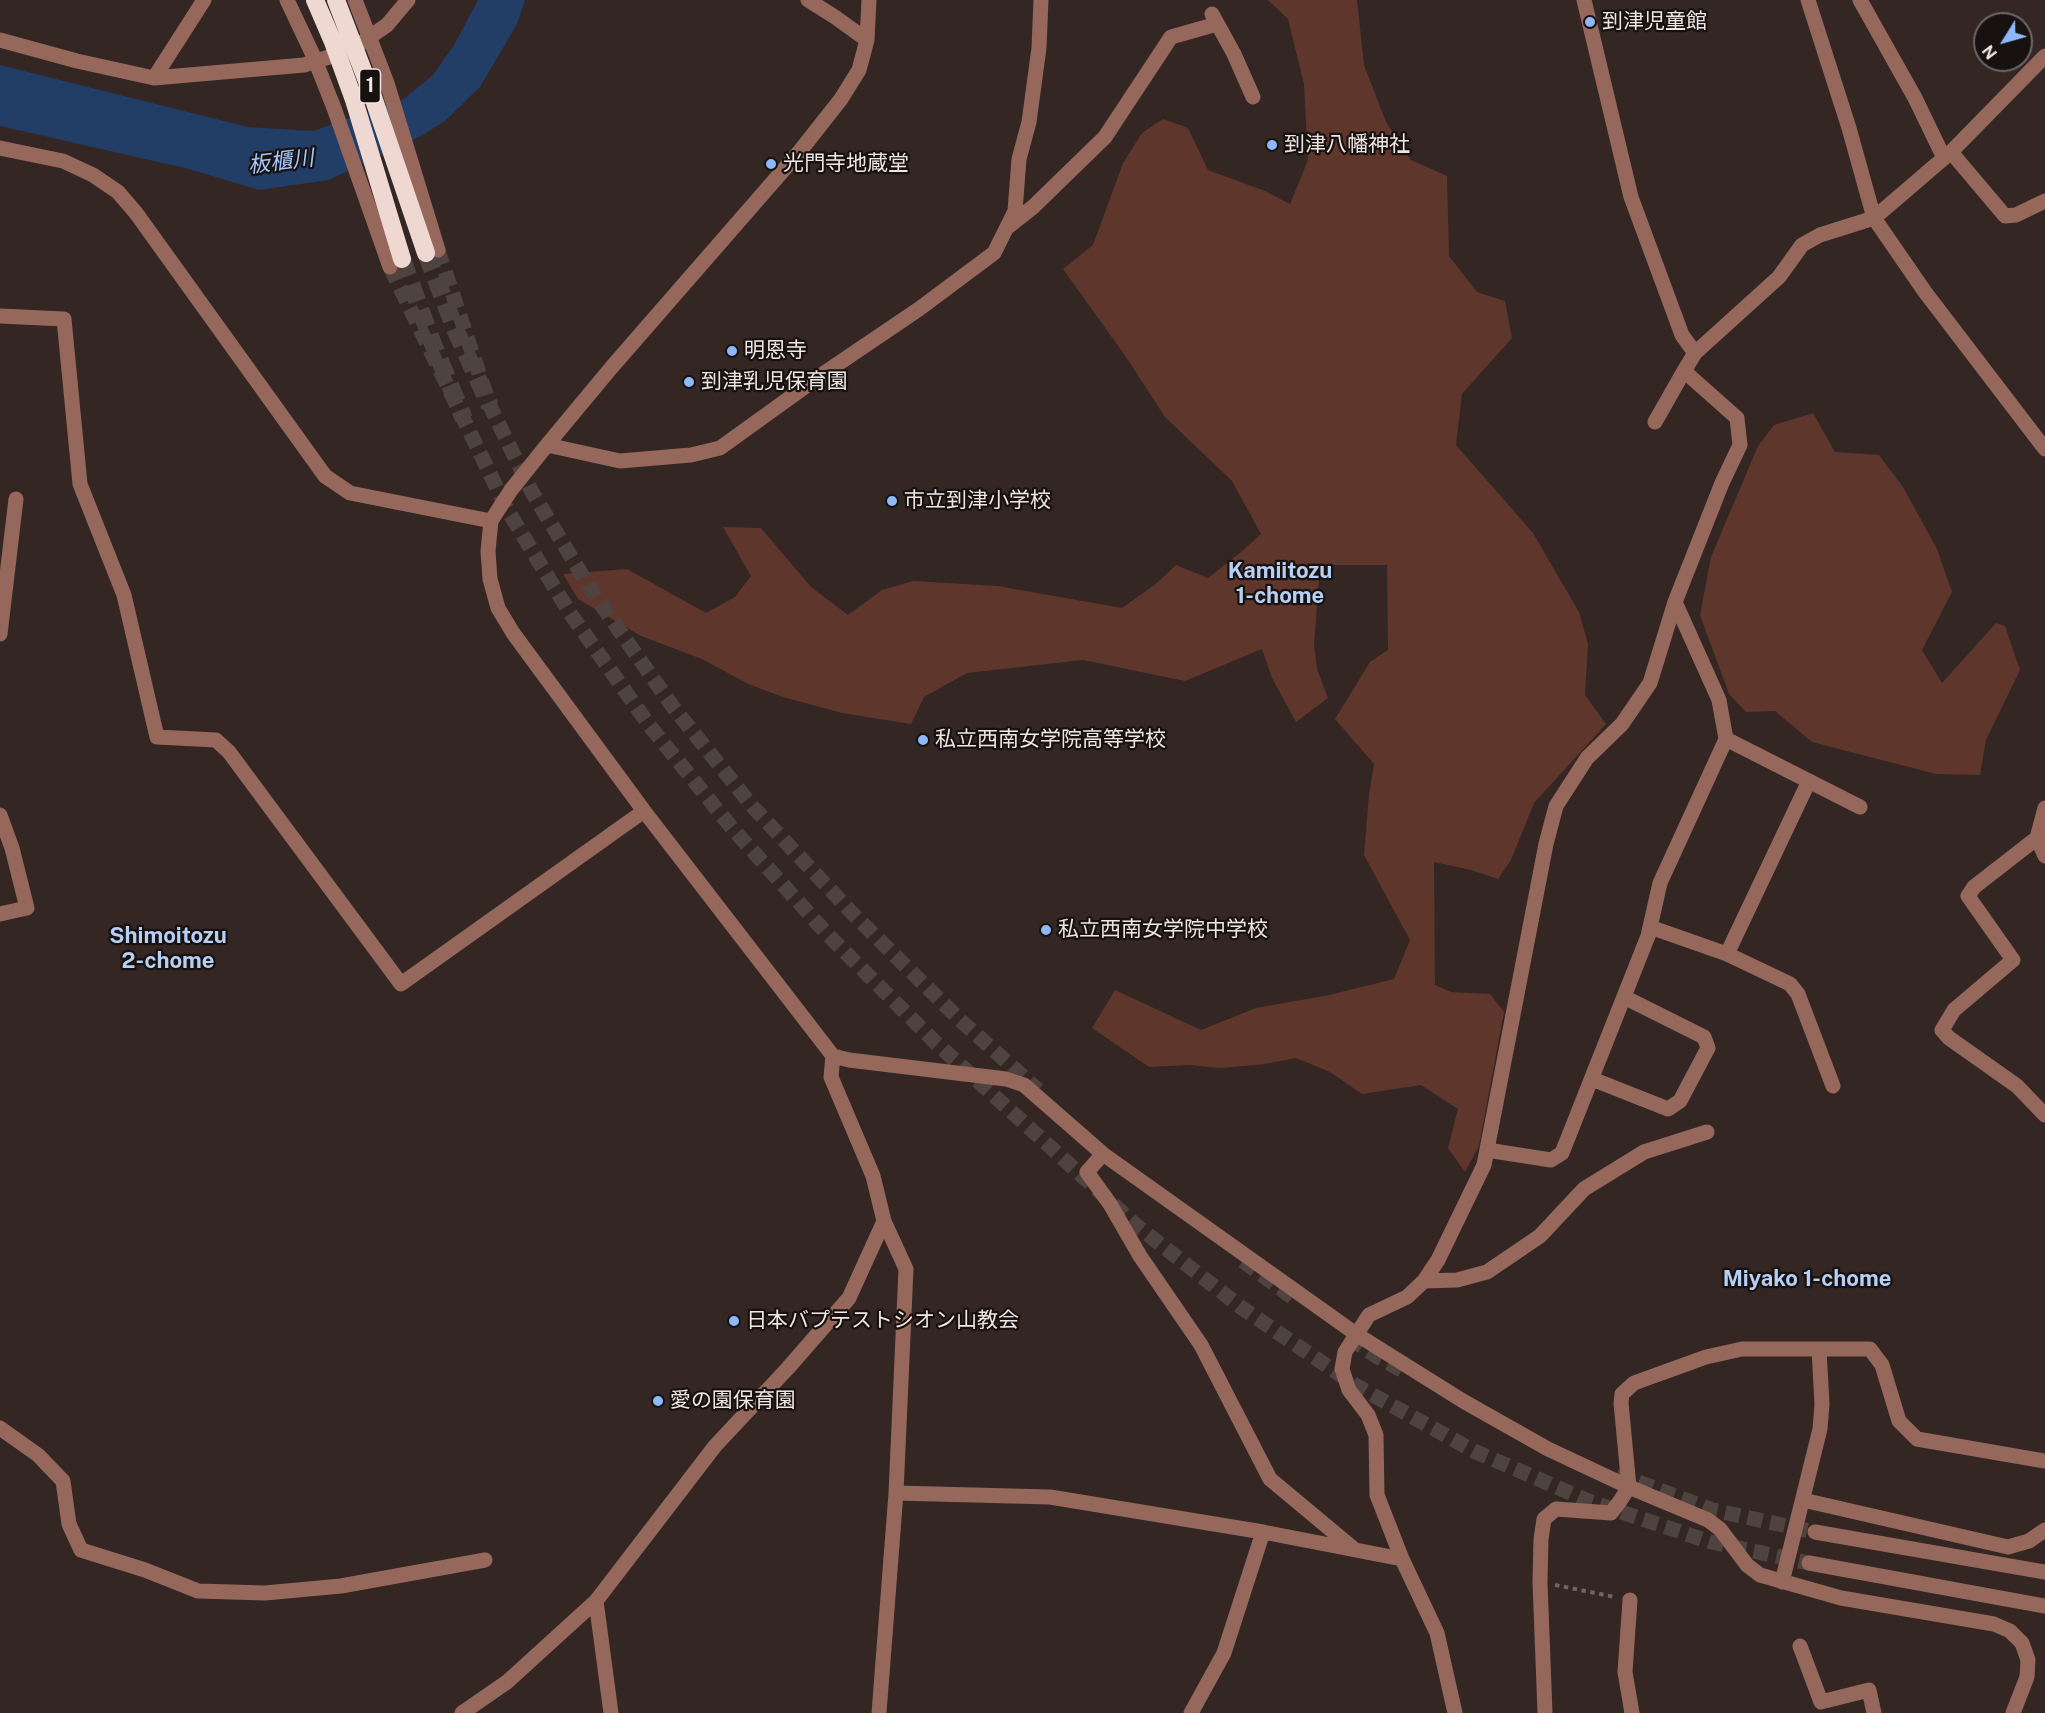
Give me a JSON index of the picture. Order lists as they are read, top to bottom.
{
  "streets": {
    "highway": ["1"]
  },
  "districts": ["Kamiitozu 1-chome", "Shimoitozu 2-chome", "Miyako 1-chome"],
  "water": ["板櫃川"],
  "places": [
    "到津児童館",
    "到津八幡神社",
    "光門寺地蔵堂",
    "明恩寺",
    "到津乳児保育園",
    "市立到津小学校",
    "私立西南女学院高等学校",
    "私立西南女学院中学校",
    "日本バプテストシオン山教会",
    "愛の園保育園"
  ],
  "north": "bottom left"
}
